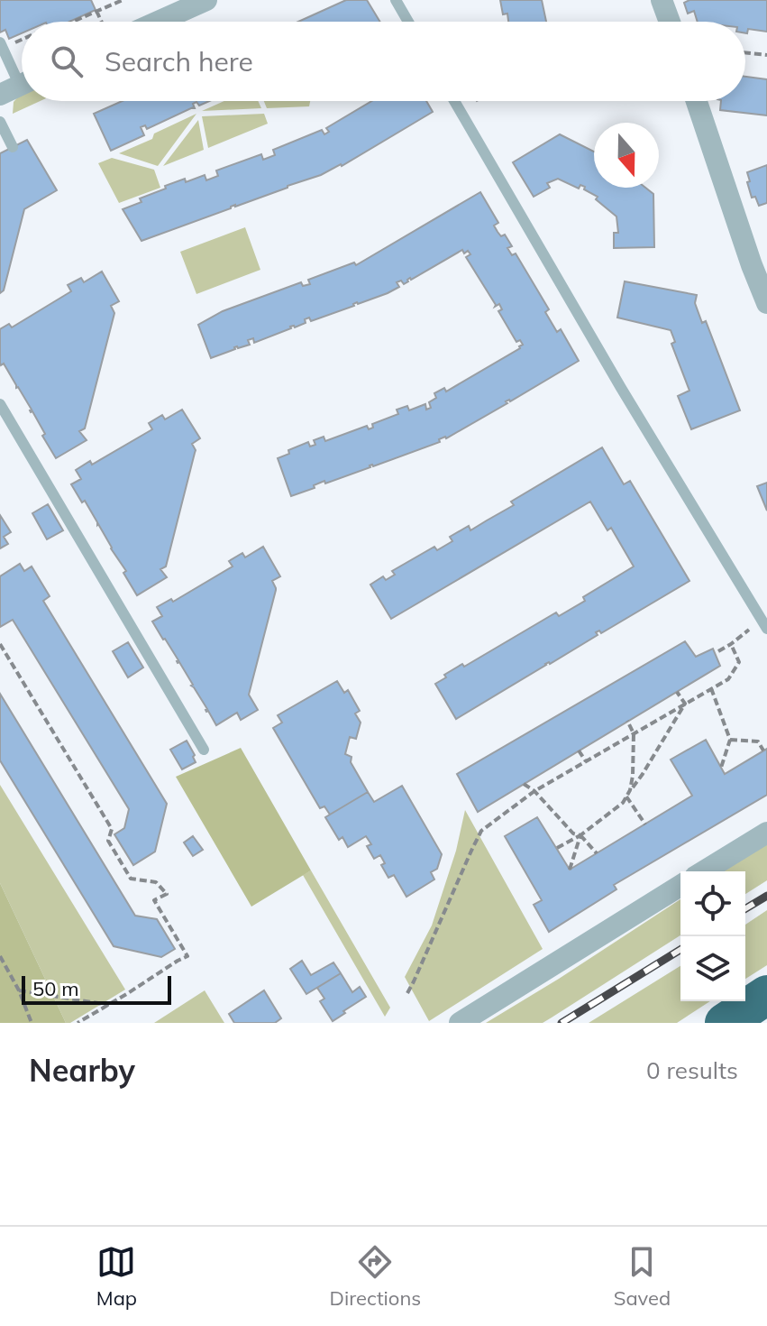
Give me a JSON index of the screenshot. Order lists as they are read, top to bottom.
{
  "scale_bar": "50 m",
  "north": "bottom",
  "page": {
    "search": "Search here",
    "scale": "50 m",
    "heading": ["Nearby", "0 results"],
    "nav": ["Map", "Directions", "Saved"]
  }
}
